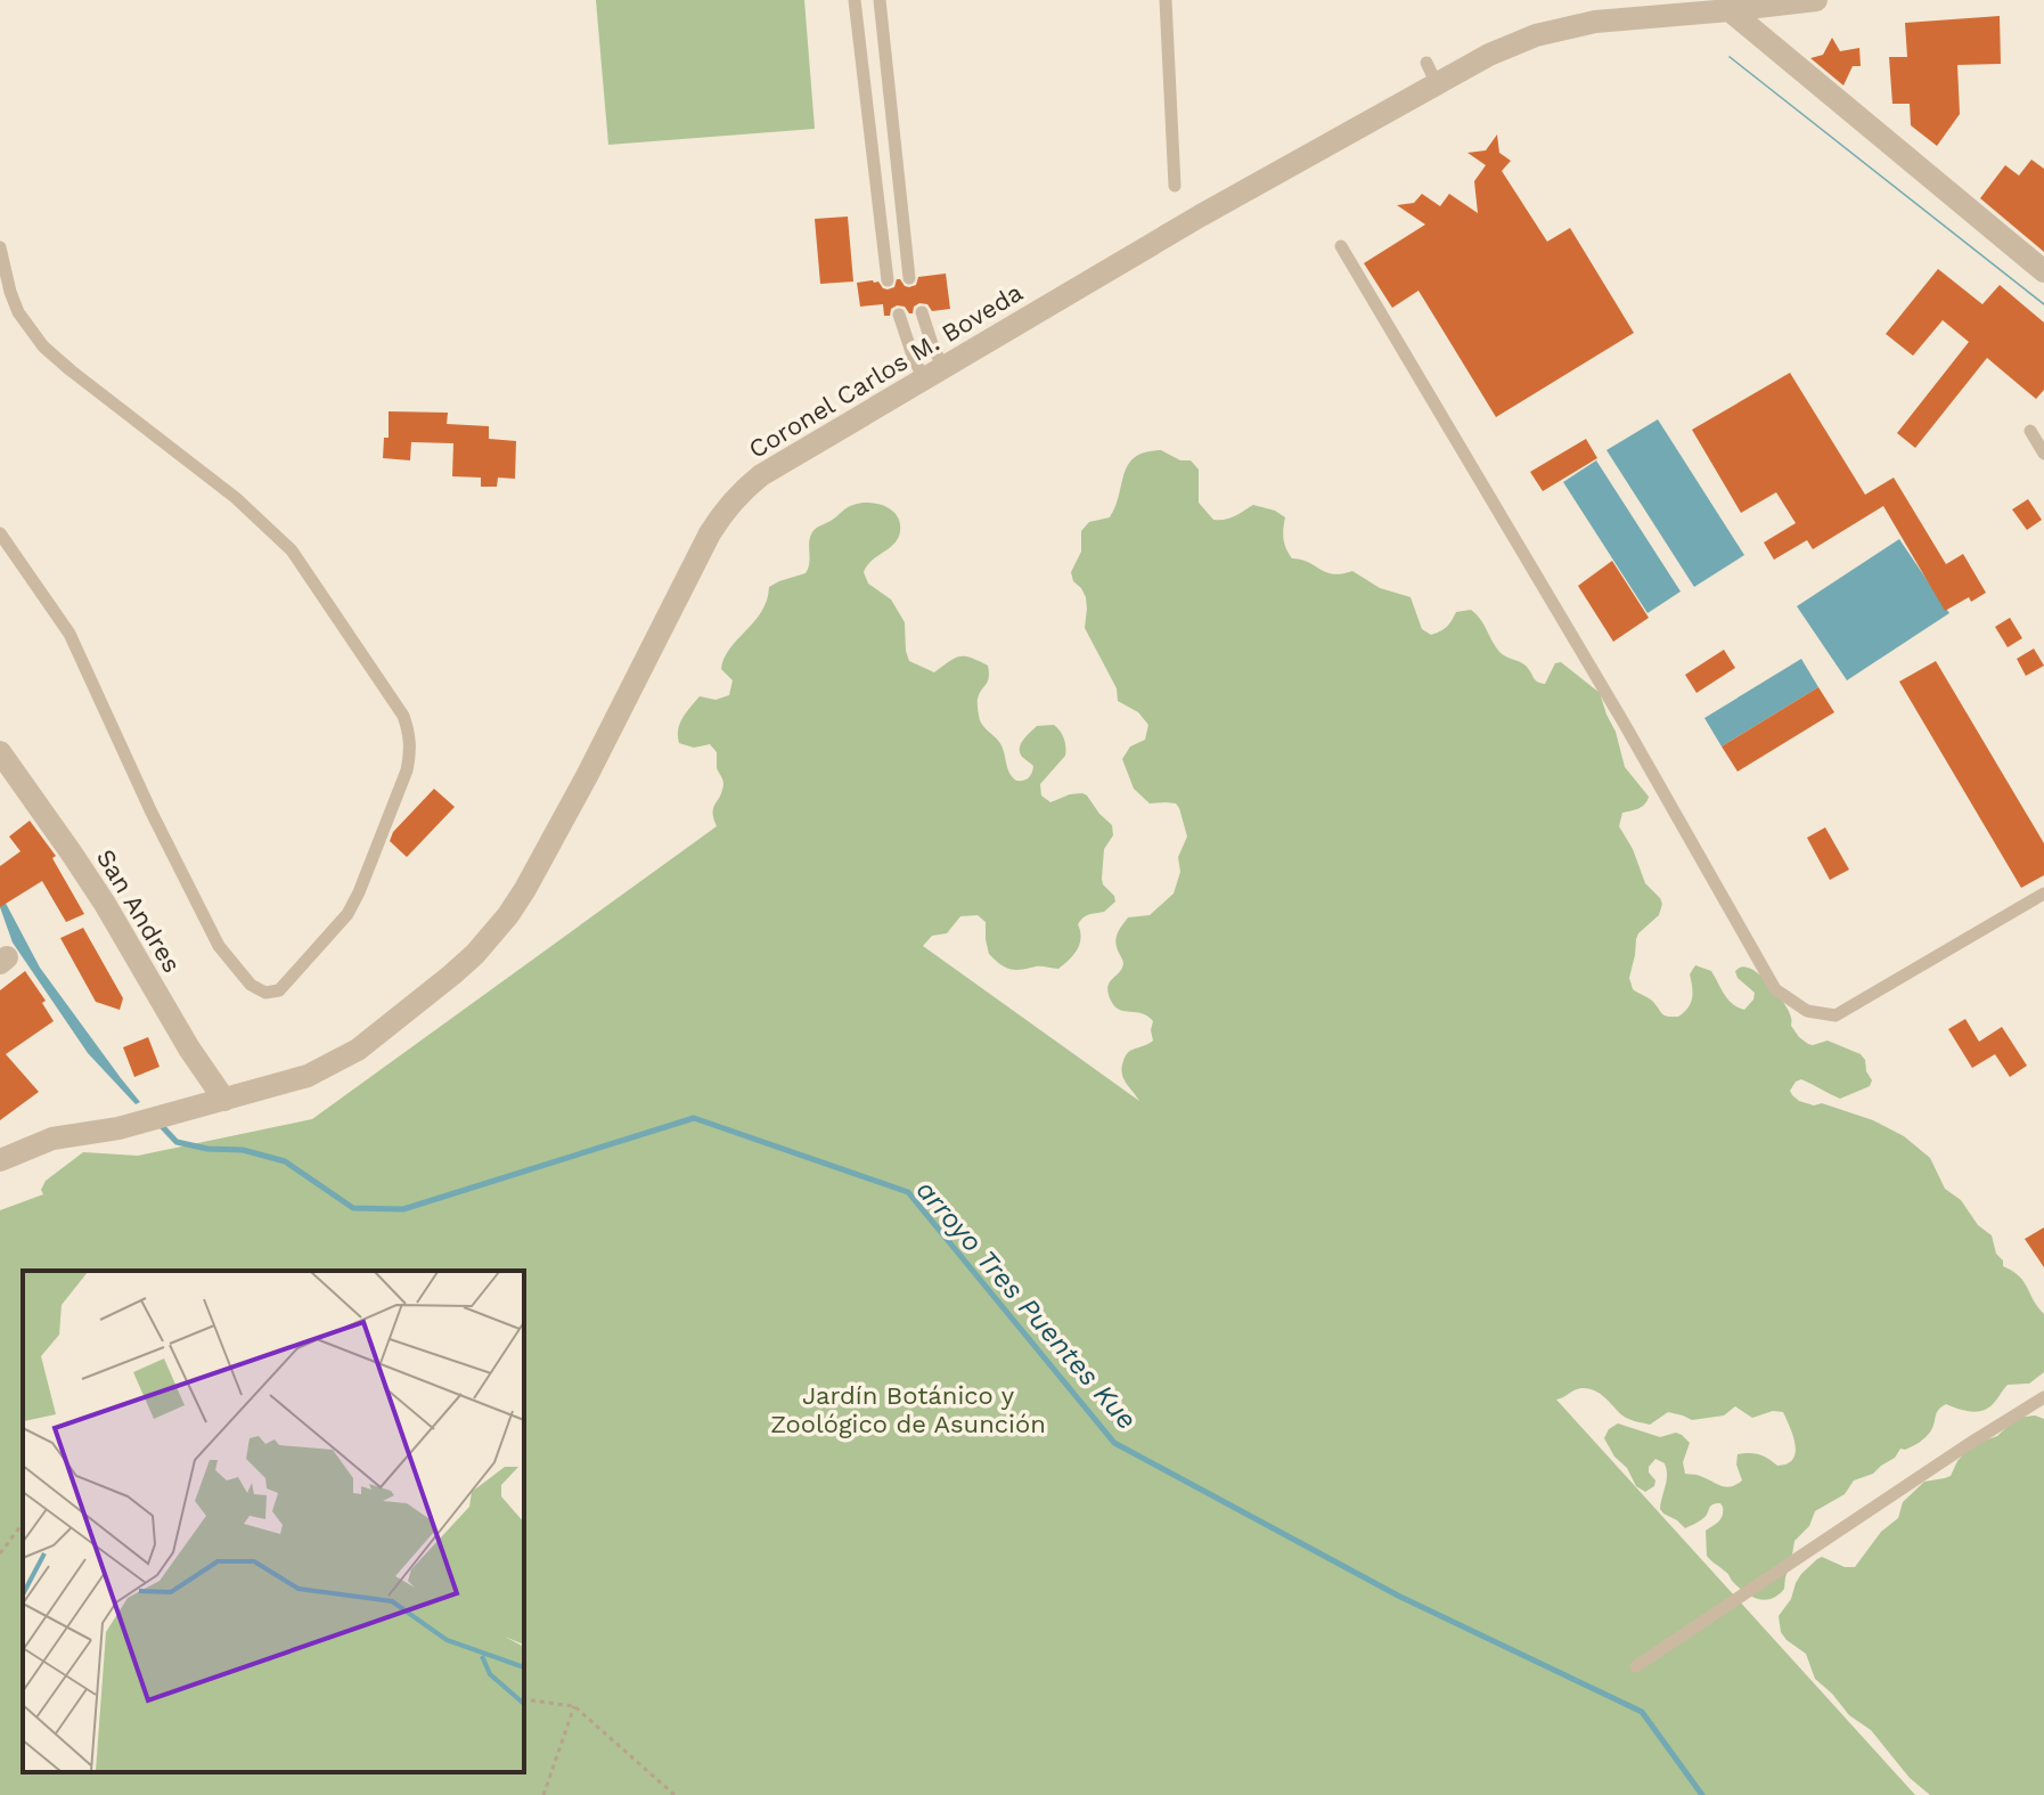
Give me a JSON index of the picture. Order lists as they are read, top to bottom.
{
  "streets": {
    "street": ["Coronel Carlos M. Boveda", "San Andres"]
  },
  "crossings": [
    ["Coronel Carlos M. Boveda", "San Andres"]
  ],
  "water": ["arroyo Tres Puentes Kue"],
  "parks": ["Jardín Botánico y Zoológico de Asunción"]
}
